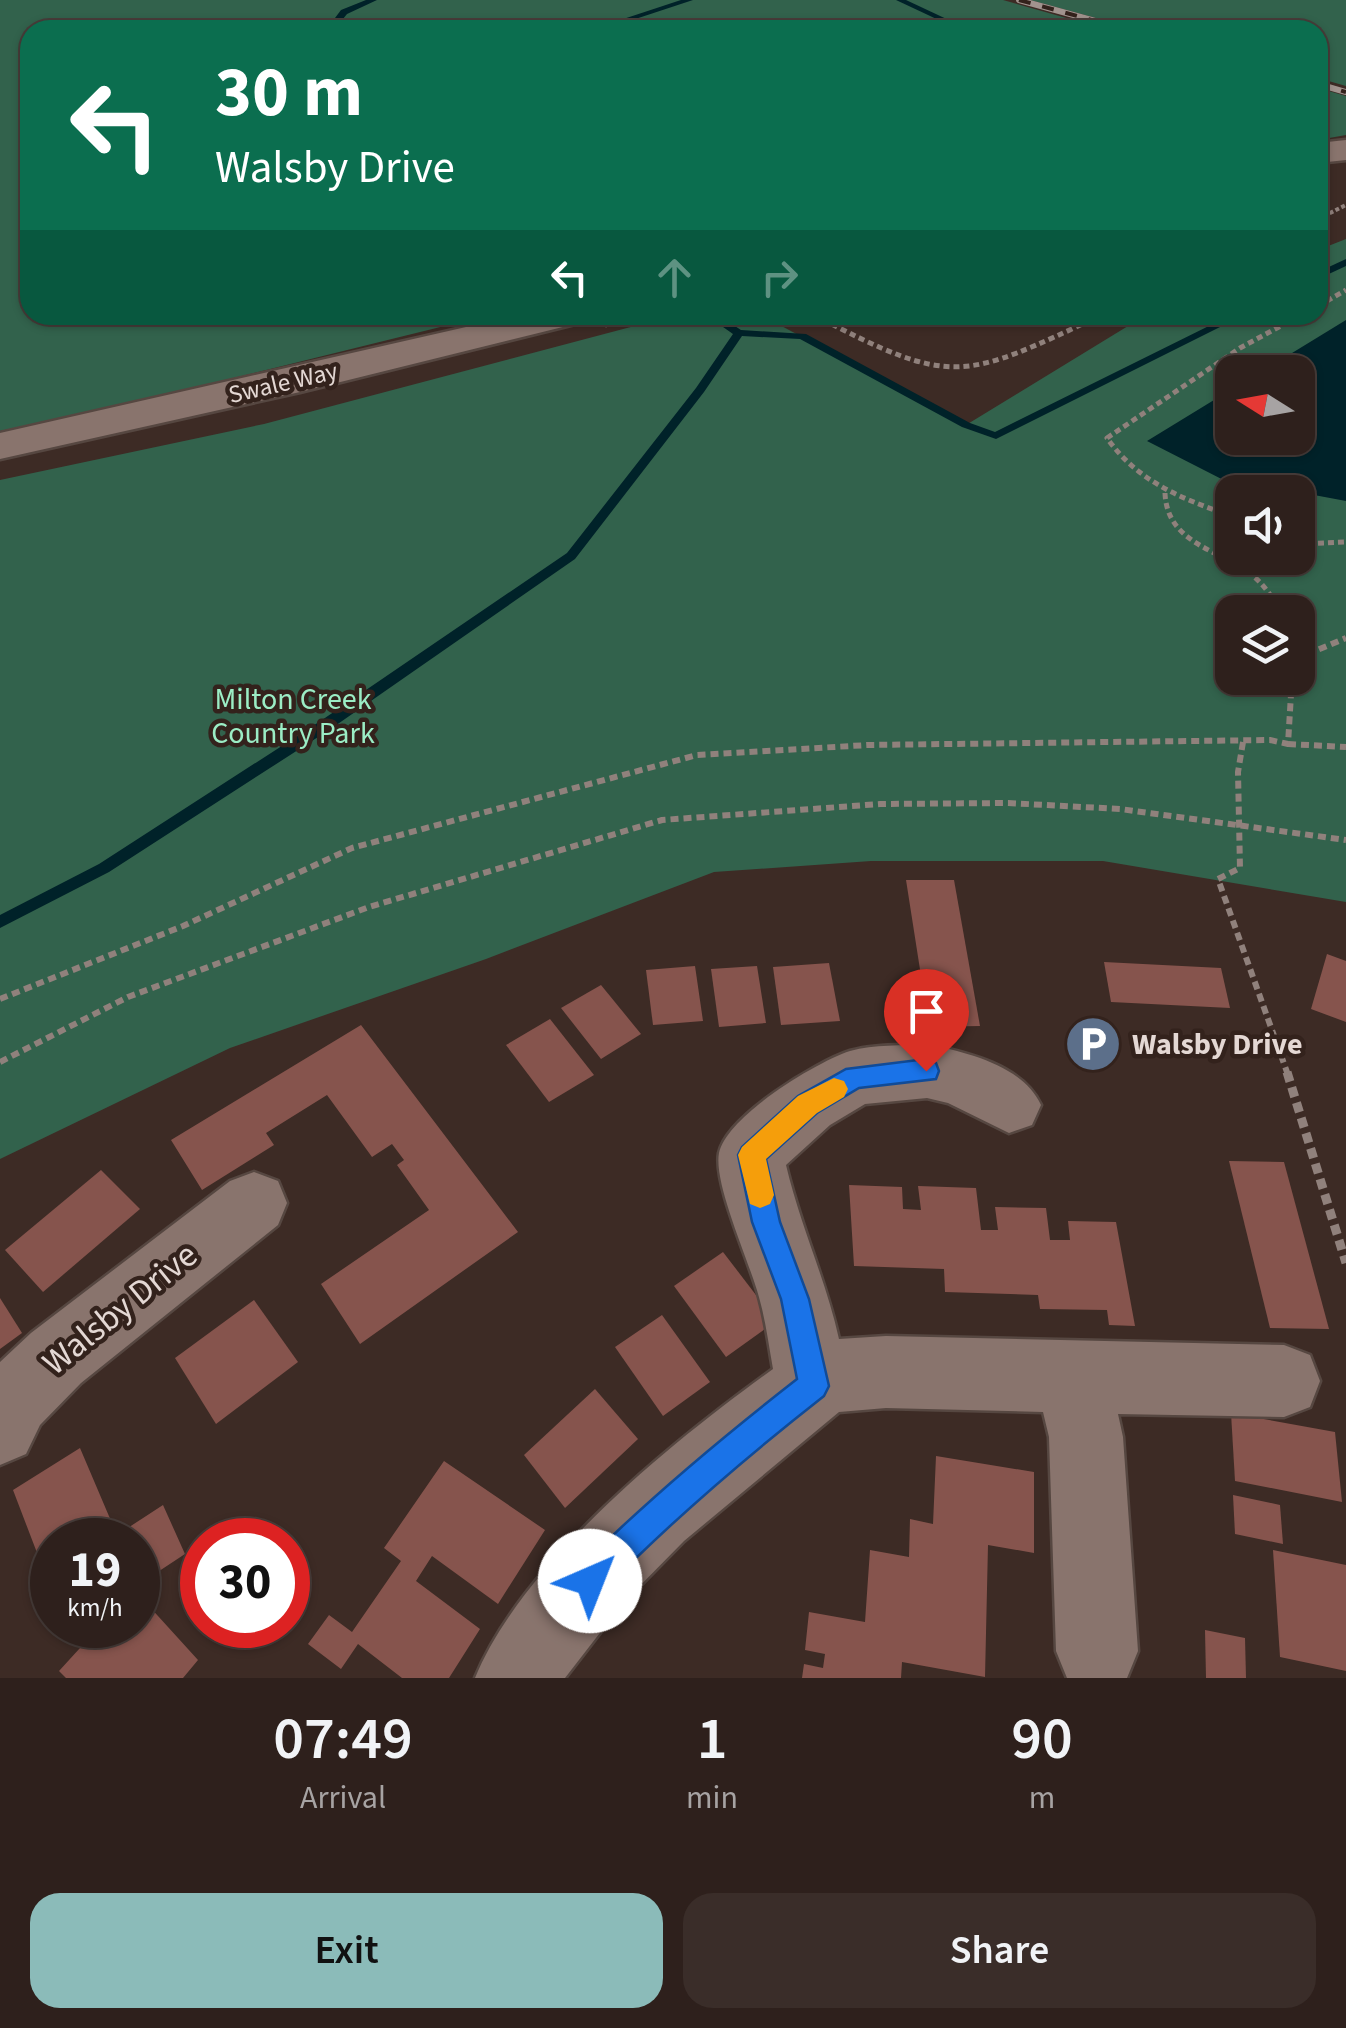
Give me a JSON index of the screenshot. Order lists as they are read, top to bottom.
{
  "streets": {
    "street": ["Swale Way", "Walsby Drive"]
  },
  "parks": ["Milton Creek Country Park"],
  "places": {
    "parking": ["Walsby Drive"]
  },
  "north": "left",
  "page": {
    "turn": ["30 m", "Walsby Drive"],
    "speed": "19 km/h",
    "limit": "30",
    "eta": [
      "07:49",
      "Arrival",
      "1",
      "min",
      "90",
      "m"
    ],
    "buttons": ["Exit", "Share"]
  }
}
